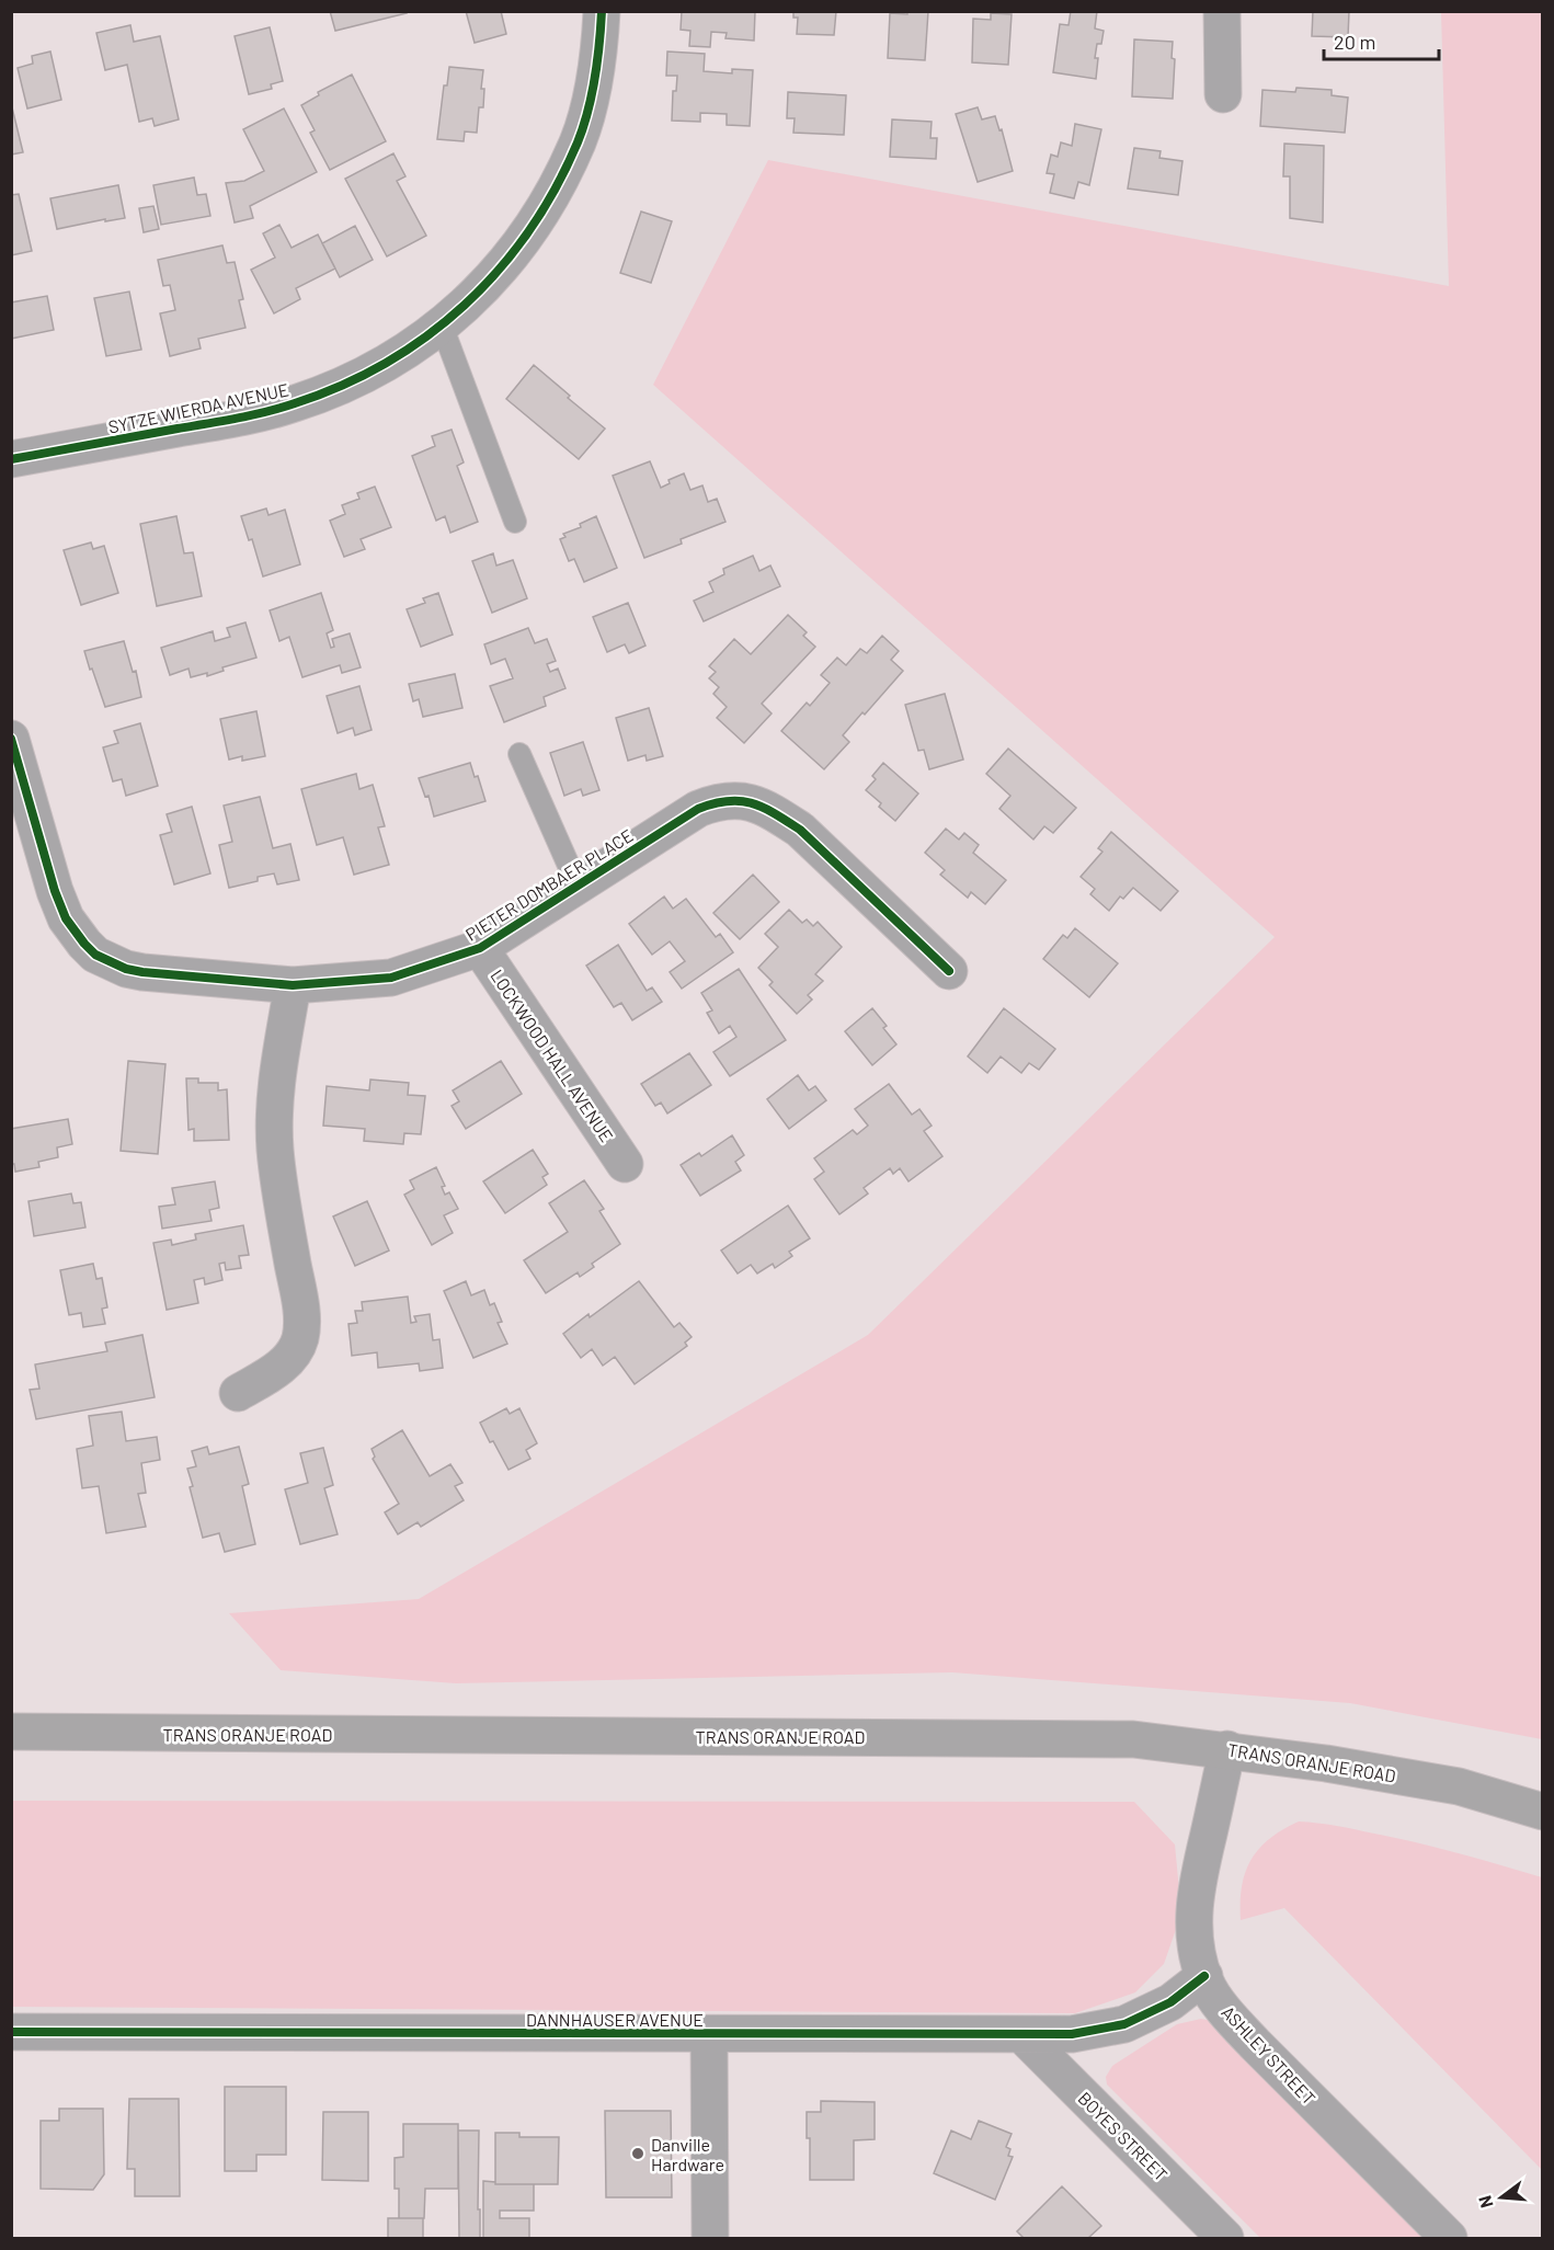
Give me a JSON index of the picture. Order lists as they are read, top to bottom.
{
  "streets": {
    "main road": ["TRANS ORANJE ROAD"],
    "street": [
      "SYTZE WIERDA AVENUE",
      "PIETER DOMBAER PLACE",
      "LOCKWOOD HALL AVENUE",
      "DANNHAUSER AVENUE",
      "ASHLEY STREET",
      "BOYES STREET"
    ]
  },
  "crossings": [
    ["PIETER DOMBAER PLACE", "LOCKWOOD HALL AVENUE"],
    ["TRANS ORANJE ROAD", "ASHLEY STREET"],
    ["DANNHAUSER AVENUE", "ASHLEY STREET"],
    ["DANNHAUSER AVENUE", "BOYES STREET"]
  ],
  "places": ["Danville Hardware"],
  "scale_bar": "20 m",
  "north": "left"
}
